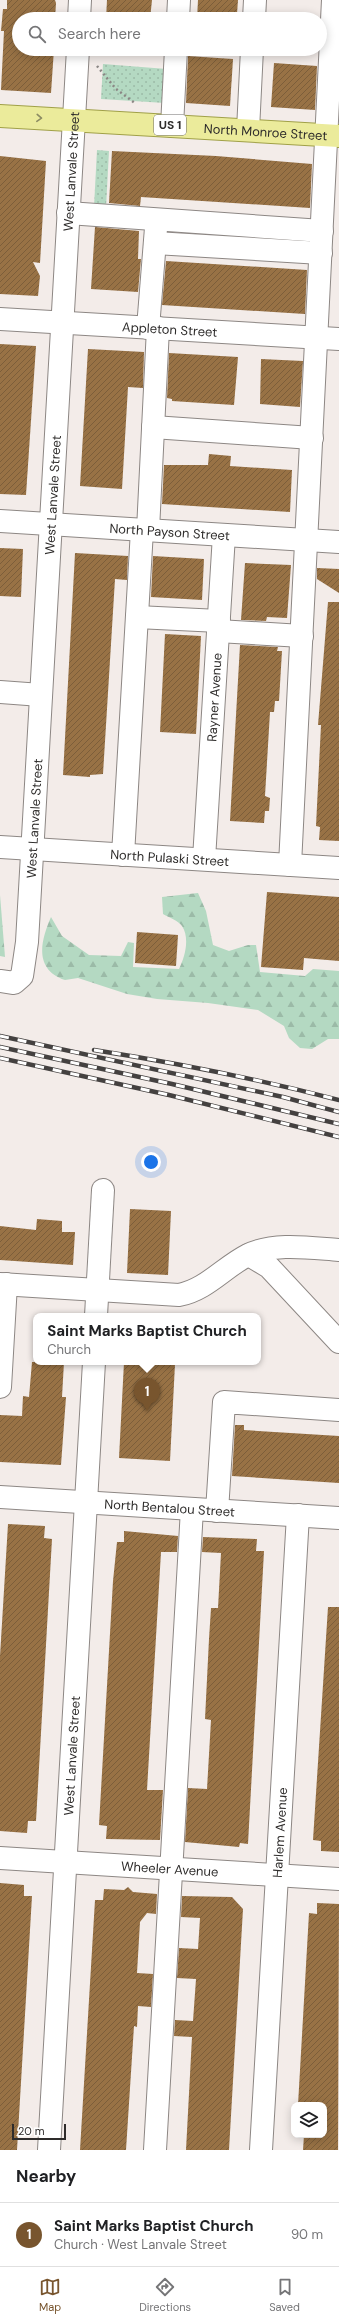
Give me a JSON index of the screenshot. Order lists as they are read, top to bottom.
{
  "streets": {
    "main road": ["US 1", "North Monroe Street"],
    "street": [
      "West Lanvale Street",
      "Appleton Street",
      "North Payson Street",
      "Rayner Avenue",
      "North Pulaski Street",
      "North Bentalou Street",
      "Harlem Avenue",
      "Wheeler Avenue"
    ]
  },
  "crossings": [
    ["North Monroe Street", "West Lanvale Street"],
    ["West Lanvale Street", "Appleton Street"],
    ["West Lanvale Street", "North Payson Street"],
    ["West Lanvale Street", "North Pulaski Street"],
    ["West Lanvale Street", "North Bentalou Street"],
    ["West Lanvale Street", "Wheeler Avenue"],
    ["North Payson Street", "Rayner Avenue"],
    ["Rayner Avenue", "North Pulaski Street"],
    ["North Bentalou Street", "Harlem Avenue"],
    ["Harlem Avenue", "Wheeler Avenue"]
  ],
  "scale_bar": "20 m",
  "page": {
    "search": "Search here",
    "popup": ["Saint Marks Baptist Church", "Church"],
    "pins": "1",
    "scale": "20 m",
    "heading": "Nearby",
    "list": [
      {
        "mark": "1",
        "name": "Saint Marks Baptist Church",
        "note": "Church · West Lanvale Street",
        "value": "90 m"
      }
    ],
    "nav": ["Map", "Directions", "Saved"]
  }
}
